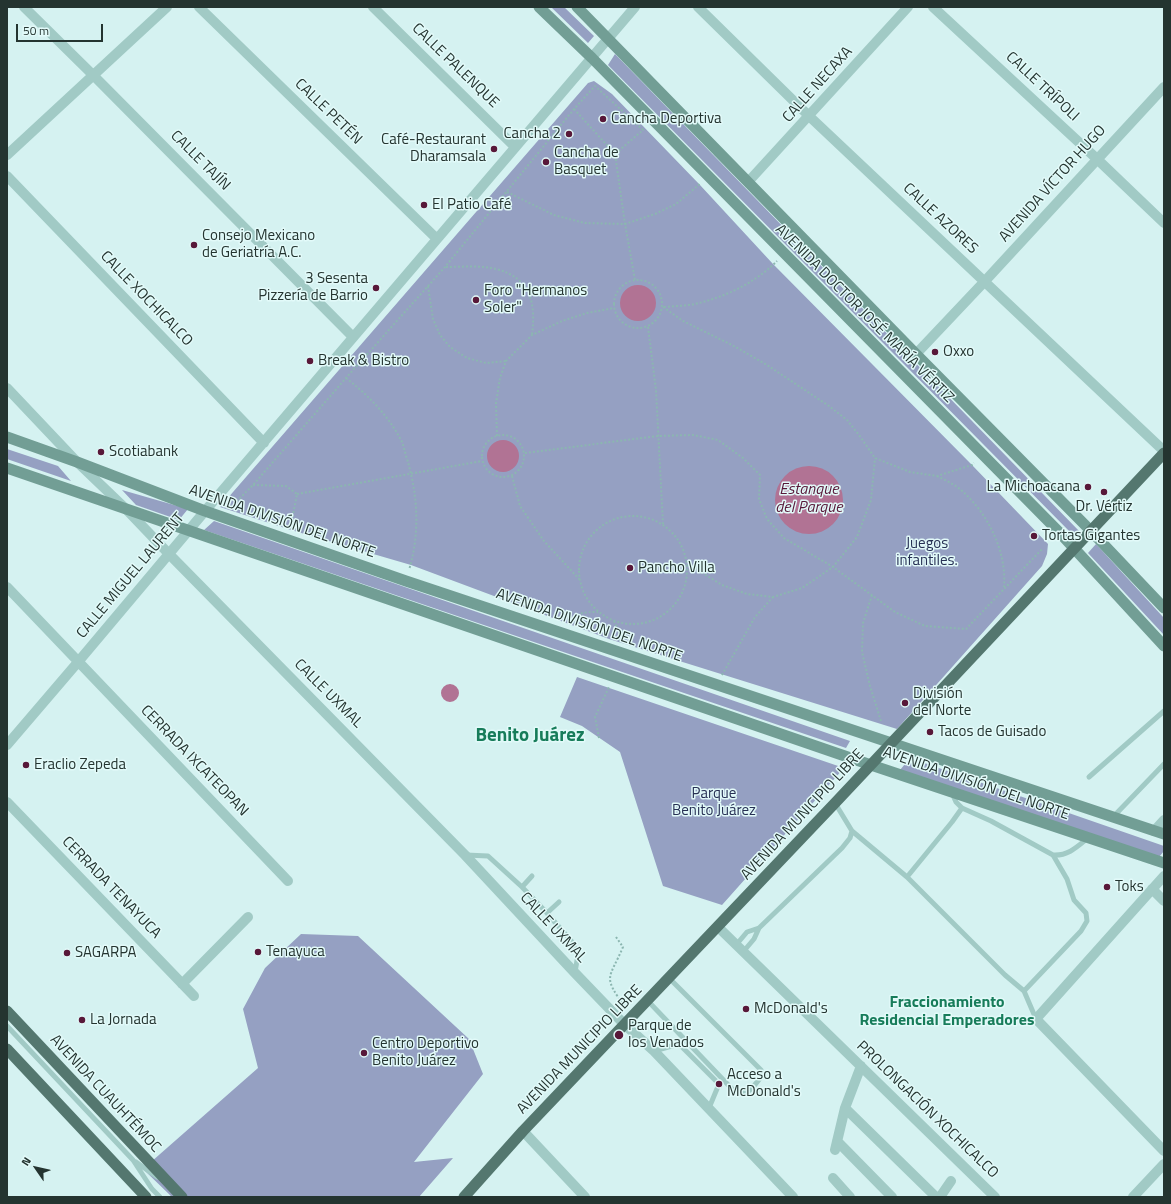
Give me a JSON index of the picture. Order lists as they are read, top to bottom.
{
  "streets": {
    "main road": [
      "AVENIDA DOCTOR JOSÉ MARÍA VÉRTIZ",
      "AVENIDA DIVISIÓN DEL NORTE",
      "AVENIDA MUNICIPIO LIBRE",
      "AVENIDA CUAUHTÉMOC"
    ],
    "street": [
      "CALLE PALENQUE",
      "CALLE NECAXA",
      "CALLE TRÍPOLI",
      "CALLE PETÉN",
      "CALLE TAJÍN",
      "AVENIDA VÍCTOR HUGO",
      "CALLE AZORES",
      "CALLE XOCHICALCO",
      "CALLE MIGUEL LAURENT",
      "CALLE UXMAL",
      "CERRADA IXCATEOPAN",
      "CERRADA TENAYUCA",
      "PROLONGACIÓN XOCHICALCO"
    ]
  },
  "crossings": [
    ["CALLE PALENQUE", "CALLE MIGUEL LAURENT"],
    ["CALLE NECAXA", "CALLE AZORES"],
    ["CALLE NECAXA", "AVENIDA DOCTOR JOSÉ MARÍA VÉRTIZ"],
    ["CALLE TRÍPOLI", "AVENIDA VÍCTOR HUGO"],
    ["CALLE PETÉN", "CALLE MIGUEL LAURENT"],
    ["CALLE TAJÍN", "CALLE MIGUEL LAURENT"],
    ["AVENIDA VÍCTOR HUGO", "CALLE AZORES"],
    ["AVENIDA VÍCTOR HUGO", "AVENIDA DOCTOR JOSÉ MARÍA VÉRTIZ"],
    ["CALLE AZORES", "AVENIDA MUNICIPIO LIBRE"],
    ["CALLE XOCHICALCO", "CALLE MIGUEL LAURENT"],
    ["AVENIDA DOCTOR JOSÉ MARÍA VÉRTIZ", "CALLE MIGUEL LAURENT"],
    ["AVENIDA DOCTOR JOSÉ MARÍA VÉRTIZ", "AVENIDA MUNICIPIO LIBRE"],
    ["AVENIDA DIVISIÓN DEL NORTE", "CALLE MIGUEL LAURENT"],
    ["AVENIDA DIVISIÓN DEL NORTE", "CALLE UXMAL"],
    ["AVENIDA DIVISIÓN DEL NORTE", "AVENIDA MUNICIPIO LIBRE"],
    ["CALLE MIGUEL LAURENT", "CALLE UXMAL"],
    ["CALLE MIGUEL LAURENT", "CERRADA IXCATEOPAN"],
    ["CALLE UXMAL", "AVENIDA MUNICIPIO LIBRE"],
    ["AVENIDA MUNICIPIO LIBRE", "PROLONGACIÓN XOCHICALCO"]
  ],
  "districts": ["Benito Juárez", "Fraccionamiento Residencial Emperadores"],
  "water": ["Estanque del Parque"],
  "parks": ["Juegos infantiles.", "Parque Benito Juárez"],
  "places": [
    "Cancha Deportiva",
    "Cancha 2",
    "Café-Restaurant Dharamsala",
    "Cancha de Basquet",
    "El Patio Café",
    "Consejo Mexicano de Geriatría A.C.",
    "3 Sesenta Pizzería de Barrio",
    "Foro \"Hermanos Soler\"",
    "Oxxo",
    "Break & Bistro",
    "Scotiabank",
    "La Michoacana",
    "Dr. Vértiz",
    "Tortas Gigantes",
    "Pancho Villa",
    "División del Norte",
    "Tacos de Guisado",
    "Eraclio Zepeda",
    "Toks",
    "Tenayuca",
    "SAGARPA",
    "McDonald's",
    "La Jornada",
    "Parque de los Venados",
    "Centro Deportivo Benito Juárez",
    "Acceso a McDonald's"
  ],
  "scale_bar": "50 m",
  "north": "top left"
}
